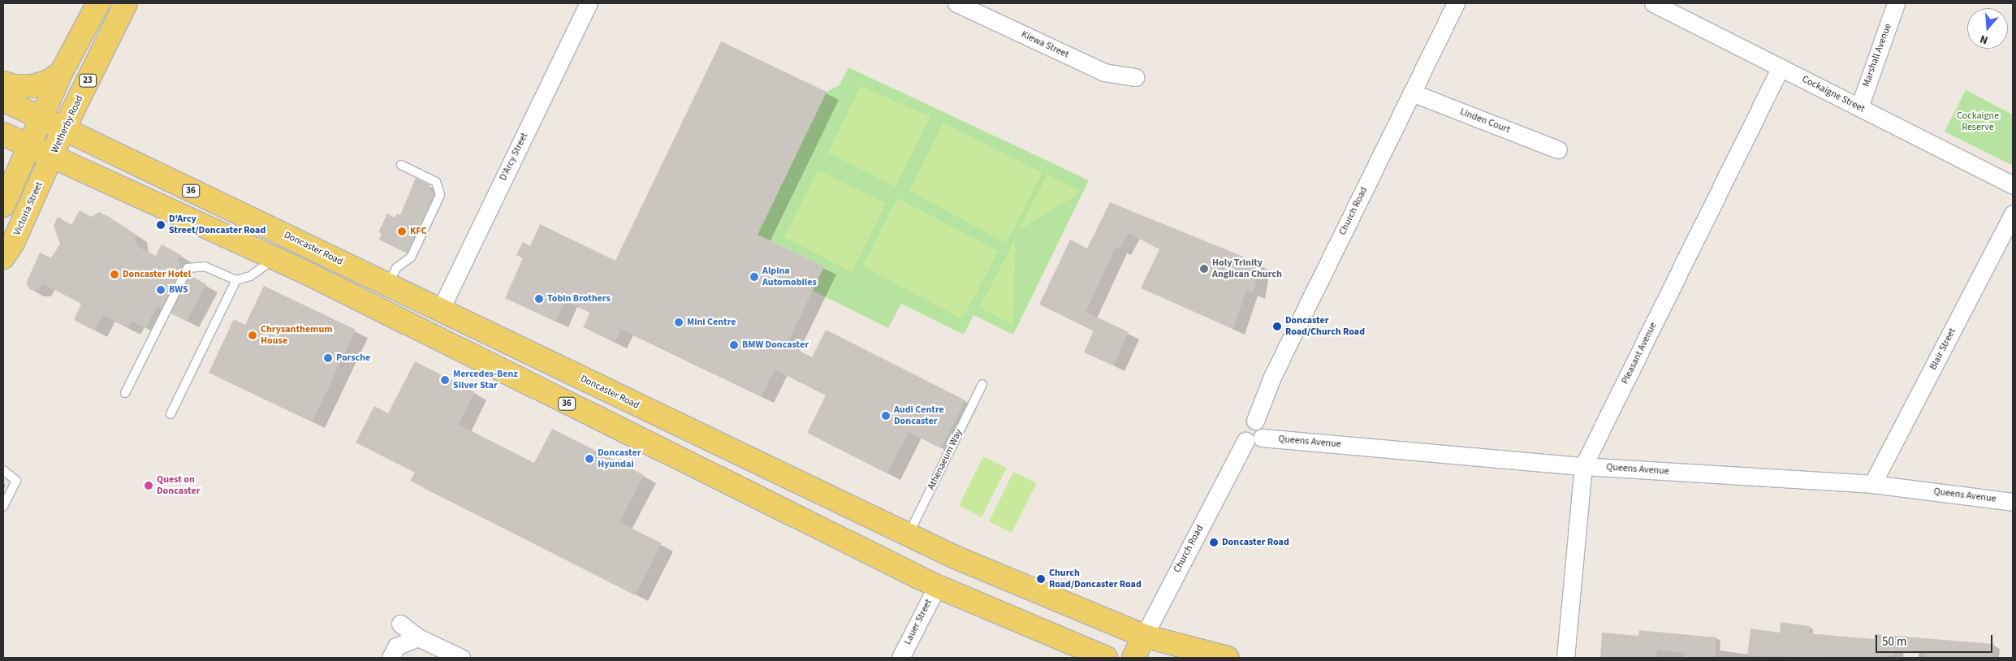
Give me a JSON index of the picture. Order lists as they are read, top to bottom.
{
  "streets": {
    "main road": [
      "23",
      "Wetherby Road",
      "36",
      "Victoria Street",
      "Church Road",
      "Doncaster Road"
    ],
    "street": [
      "Kiewa Street",
      "Marshall Avenue",
      "Cockaigne Street",
      "Linden Court",
      "D'Arcy Street",
      "Blair Street",
      "Pleasant Avenue",
      "Queens Avenue",
      "Lauer Street"
    ],
    "lane": ["Athenaeum Way"]
  },
  "crossings": [
    ["Marshall Avenue", "Cockaigne Street"],
    ["Cockaigne Street", "Pleasant Avenue"],
    ["Linden Court", "Church Road"],
    ["Wetherby Road", "36"],
    ["Wetherby Road", "Victoria Street"],
    ["Wetherby Road", "Doncaster Road"],
    ["D'Arcy Street", "Doncaster Road"],
    ["36", "Victoria Street"],
    ["36", "Lauer Street"],
    ["Church Road", "Doncaster Road"],
    ["Church Road", "Queens Avenue"],
    ["Doncaster Road", "Athenaeum Way"],
    ["Blair Street", "Queens Avenue"],
    ["Pleasant Avenue", "Queens Avenue"]
  ],
  "parks": ["Cockaigne Reserve"],
  "places": [
    "D'Arcy Street/Doncaster Road",
    "KFC",
    "Holy Trinity Anglican Church",
    "Doncaster Hotel",
    "Alpina Automobiles",
    "BWS",
    "Tobin Brothers",
    "Mini Centre",
    "Doncaster Road/Church Road",
    "Chrysanthemum House",
    "BMW Doncaster",
    "Porsche",
    "Mercedes-Benz Silver Star",
    "Audi Centre Doncaster",
    "Doncaster Hyundai",
    "Quest on Doncaster",
    "Doncaster Road",
    "Church Road/Doncaster Road"
  ],
  "scale_bar": "50 m",
  "north": "bottom"
}
